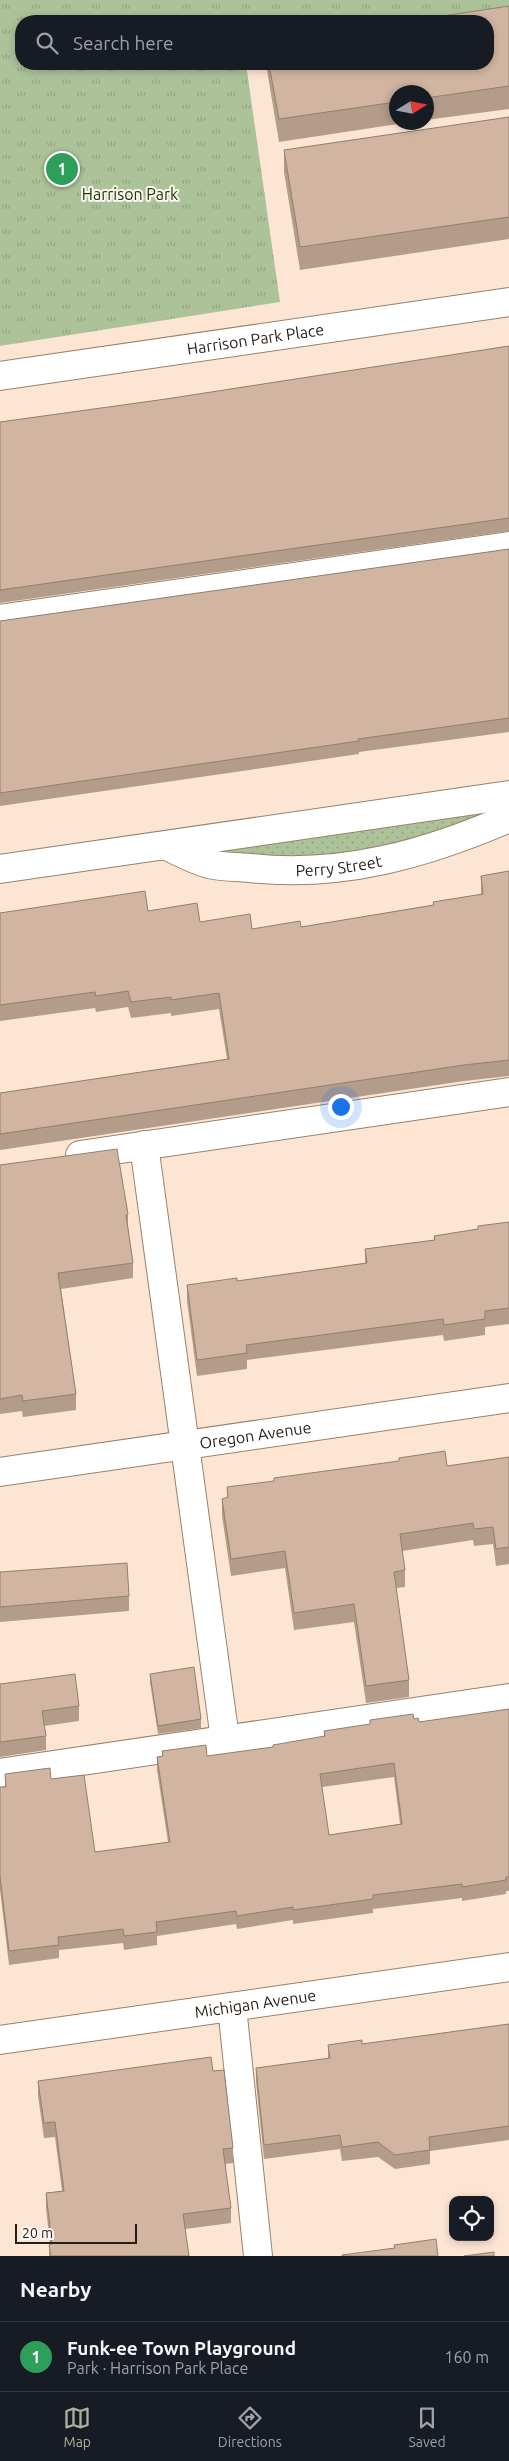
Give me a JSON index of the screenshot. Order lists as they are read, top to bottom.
{
  "streets": {
    "street": [
      "Harrison Park Place",
      "Perry Street",
      "Oregon Avenue",
      "Michigan Avenue"
    ]
  },
  "parks": ["Harrison Park"],
  "scale_bar": "20 m",
  "north": "right",
  "page": {
    "search": "Search here",
    "pins": "1",
    "scale": "20 m",
    "heading": "Nearby",
    "list": [
      {
        "mark": "1",
        "name": "Funk-ee Town Playground",
        "note": "Park · Harrison Park Place",
        "value": "160 m"
      }
    ],
    "nav": ["Map", "Directions", "Saved"]
  }
}
